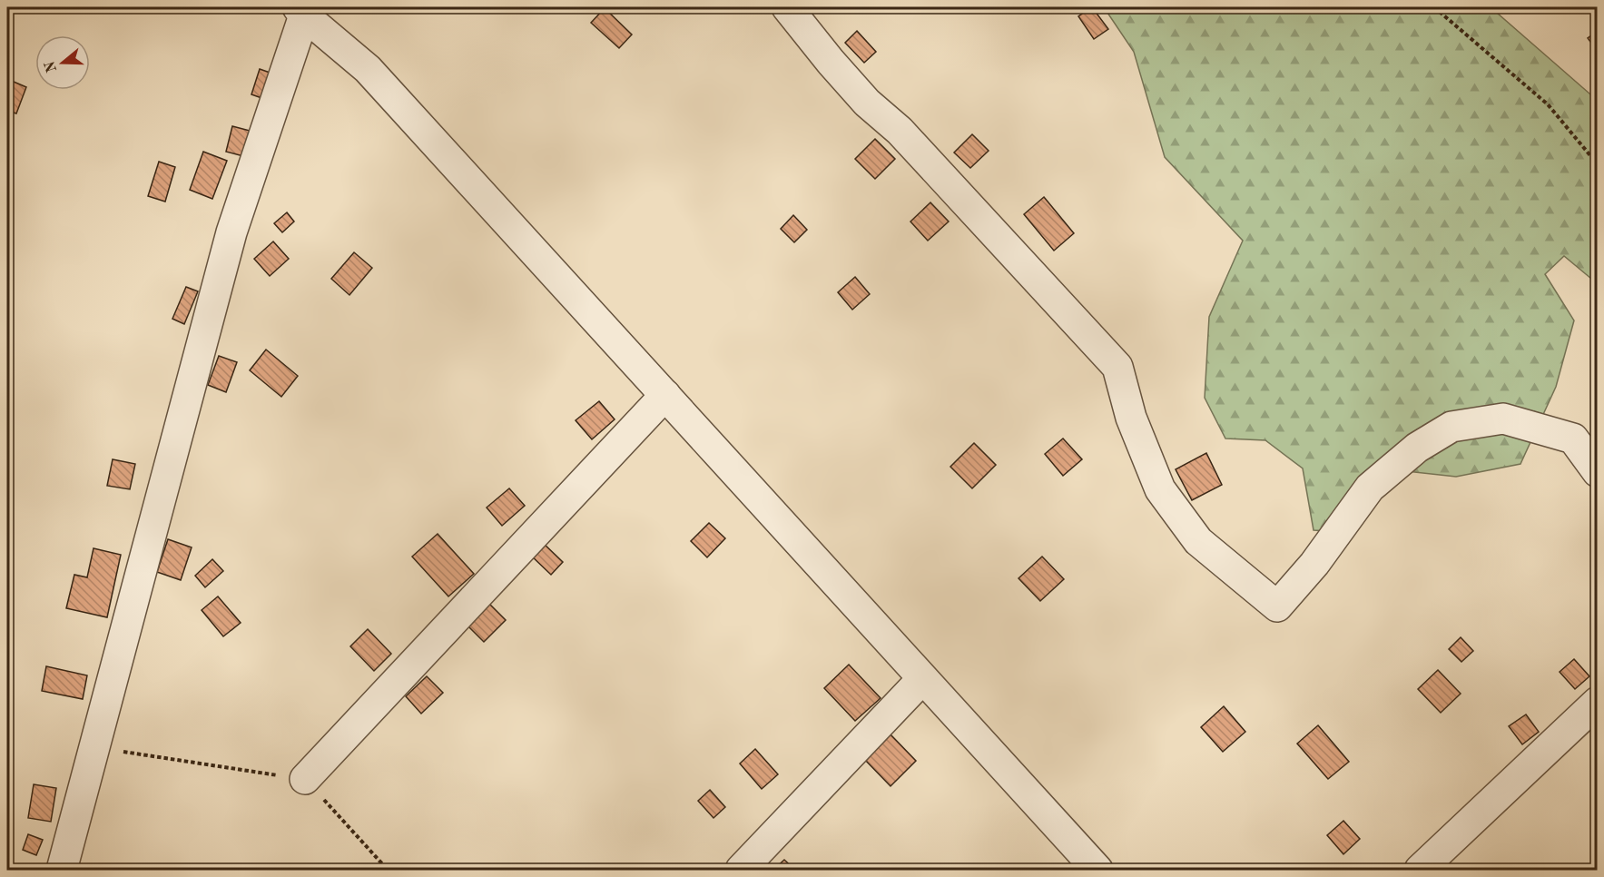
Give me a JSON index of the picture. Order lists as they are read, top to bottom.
{
  "north": "left"
}
